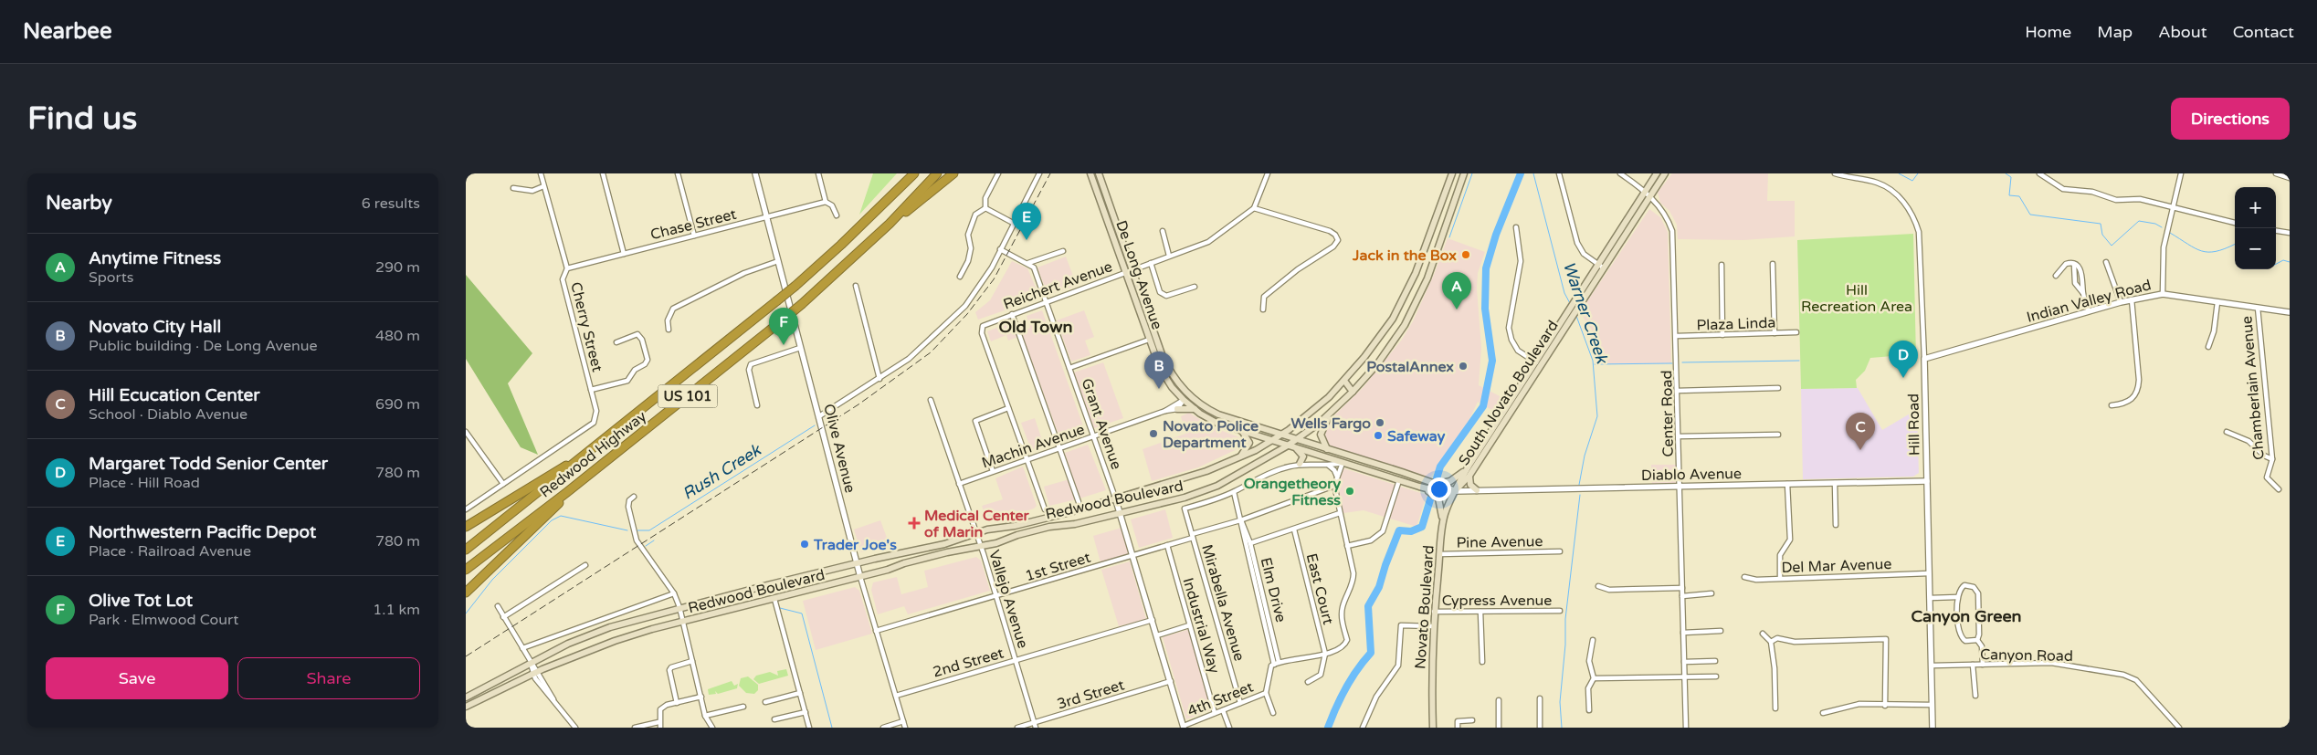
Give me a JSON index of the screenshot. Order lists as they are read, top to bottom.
{
  "streets": {
    "highway": ["US 101", "Redwood Highway"],
    "main road": [
      "De Long Avenue",
      "South Novato Boulevard",
      "Diablo Avenue",
      "Redwood Boulevard",
      "Novato Boulevard"
    ],
    "street": [
      "Chase Street",
      "Reichert Avenue",
      "Indian Valley Road",
      "Plaza Linda",
      "Cherry Street",
      "Chamberlain Avenue",
      "Center Road",
      "Grant Avenue",
      "Hill Road",
      "Machin Avenue",
      "Olive Avenue",
      "Pine Avenue",
      "Del Mar Avenue",
      "1st Street",
      "East Court",
      "Elm Drive",
      "Vallejo Avenue",
      "Cypress Avenue",
      "Mirabella Avenue",
      "Industrial Way",
      "Canyon Road",
      "2nd Street",
      "3rd Street",
      "4th Street"
    ]
  },
  "crossings": [
    ["Chase Street", "Cherry Street"],
    ["Chase Street", "Olive Avenue"],
    ["De Long Avenue", "Reichert Avenue"],
    ["De Long Avenue", "Machin Avenue"],
    ["De Long Avenue", "Diablo Avenue"],
    ["De Long Avenue", "Redwood Boulevard"],
    ["Reichert Avenue", "Grant Avenue"],
    ["Indian Valley Road", "Chamberlain Avenue"],
    ["Indian Valley Road", "Hill Road"],
    ["Plaza Linda", "Center Road"],
    ["South Novato Boulevard", "Center Road"],
    ["South Novato Boulevard", "Diablo Avenue"],
    ["South Novato Boulevard", "Novato Boulevard"],
    ["Center Road", "Diablo Avenue"],
    ["Grant Avenue", "Machin Avenue"],
    ["Grant Avenue", "Redwood Boulevard"],
    ["Grant Avenue", "1st Street"],
    ["Grant Avenue", "2nd Street"],
    ["Grant Avenue", "3rd Street"],
    ["Grant Avenue", "4th Street"],
    ["Hill Road", "Diablo Avenue"],
    ["Hill Road", "Del Mar Avenue"],
    ["Hill Road", "Canyon Road"],
    ["Machin Avenue", "Vallejo Avenue"],
    ["Olive Avenue", "Redwood Boulevard"],
    ["Olive Avenue", "1st Street"],
    ["Olive Avenue", "2nd Street"],
    ["Diablo Avenue", "Redwood Boulevard"],
    ["Diablo Avenue", "Novato Boulevard"],
    ["Redwood Boulevard", "Vallejo Avenue"],
    ["Pine Avenue", "Novato Boulevard"],
    ["1st Street", "Elm Drive"],
    ["1st Street", "Vallejo Avenue"],
    ["1st Street", "Mirabella Avenue"],
    ["1st Street", "Industrial Way"],
    ["Elm Drive", "Mirabella Avenue"],
    ["Vallejo Avenue", "2nd Street"],
    ["Vallejo Avenue", "3rd Street"],
    ["Cypress Avenue", "Novato Boulevard"],
    ["Mirabella Avenue", "4th Street"],
    ["Industrial Way", "4th Street"]
  ],
  "districts": ["Old Town", "Canyon Green"],
  "water": ["Warner Creek", "Rush Creek"],
  "parks": ["Hill Recreation Area"],
  "places": {
    "other": [
      "Jack in the Box",
      "PostalAnnex",
      "Wells Fargo",
      "Novato Police Department",
      "Safeway",
      "Orangetheory Fitness",
      "Trader Joe's"
    ],
    "health": ["Medical Center of Marin"]
  },
  "page": {
    "header": "Nearbee",
    "nav": [
      "Home",
      "Map",
      "About",
      "Contact"
    ],
    "buttons": [
      "Directions",
      ["Save", "Share"]
    ],
    "title": "Find us",
    "heading": ["Nearby", "6 results"],
    "map_buttons": ["+", "−"],
    "pins": [
      "E",
      "A",
      "F",
      "D",
      "B",
      "C"
    ],
    "list": [
      {
        "mark": "A",
        "name": "Anytime Fitness",
        "note": "Sports",
        "value": "290 m"
      },
      {
        "mark": "B",
        "name": "Novato City Hall",
        "note": "Public building · De Long Avenue",
        "value": "480 m"
      },
      {
        "mark": "C",
        "name": "Hill Ecucation Center",
        "note": "School · Diablo Avenue",
        "value": "690 m"
      },
      {
        "mark": "D",
        "name": "Margaret Todd Senior Center",
        "note": "Place · Hill Road",
        "value": "780 m"
      },
      {
        "mark": "E",
        "name": "Northwestern Pacific Depot",
        "note": "Place · Railroad Avenue",
        "value": "780 m"
      },
      {
        "mark": "F",
        "name": "Olive Tot Lot",
        "note": "Park · Elmwood Court",
        "value": "1.1 km"
      }
    ]
  }
}
